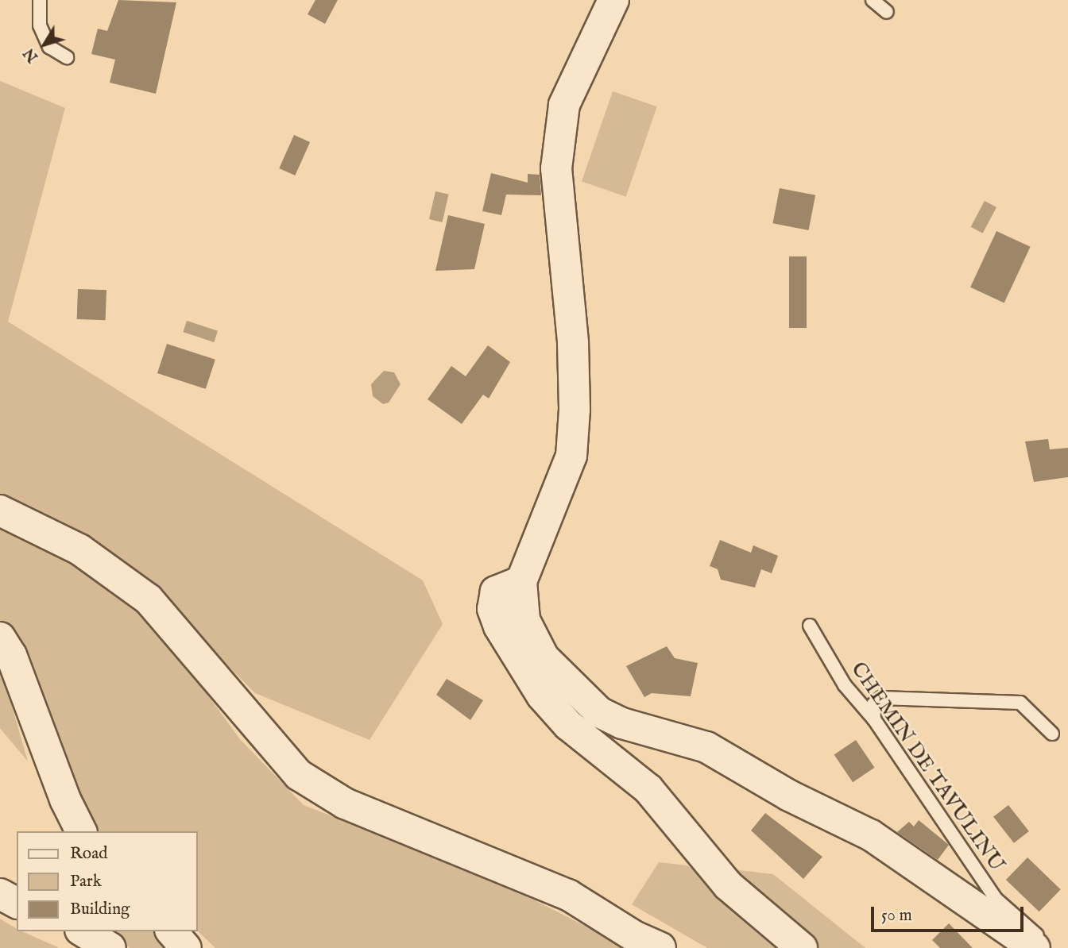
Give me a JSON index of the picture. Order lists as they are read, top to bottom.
{
  "streets": {
    "lane": ["CHEMIN DE TAVULINU"]
  },
  "legend": ["Road", "Park", "Building"],
  "scale_bar": "50 m",
  "north": "bottom left"
}
